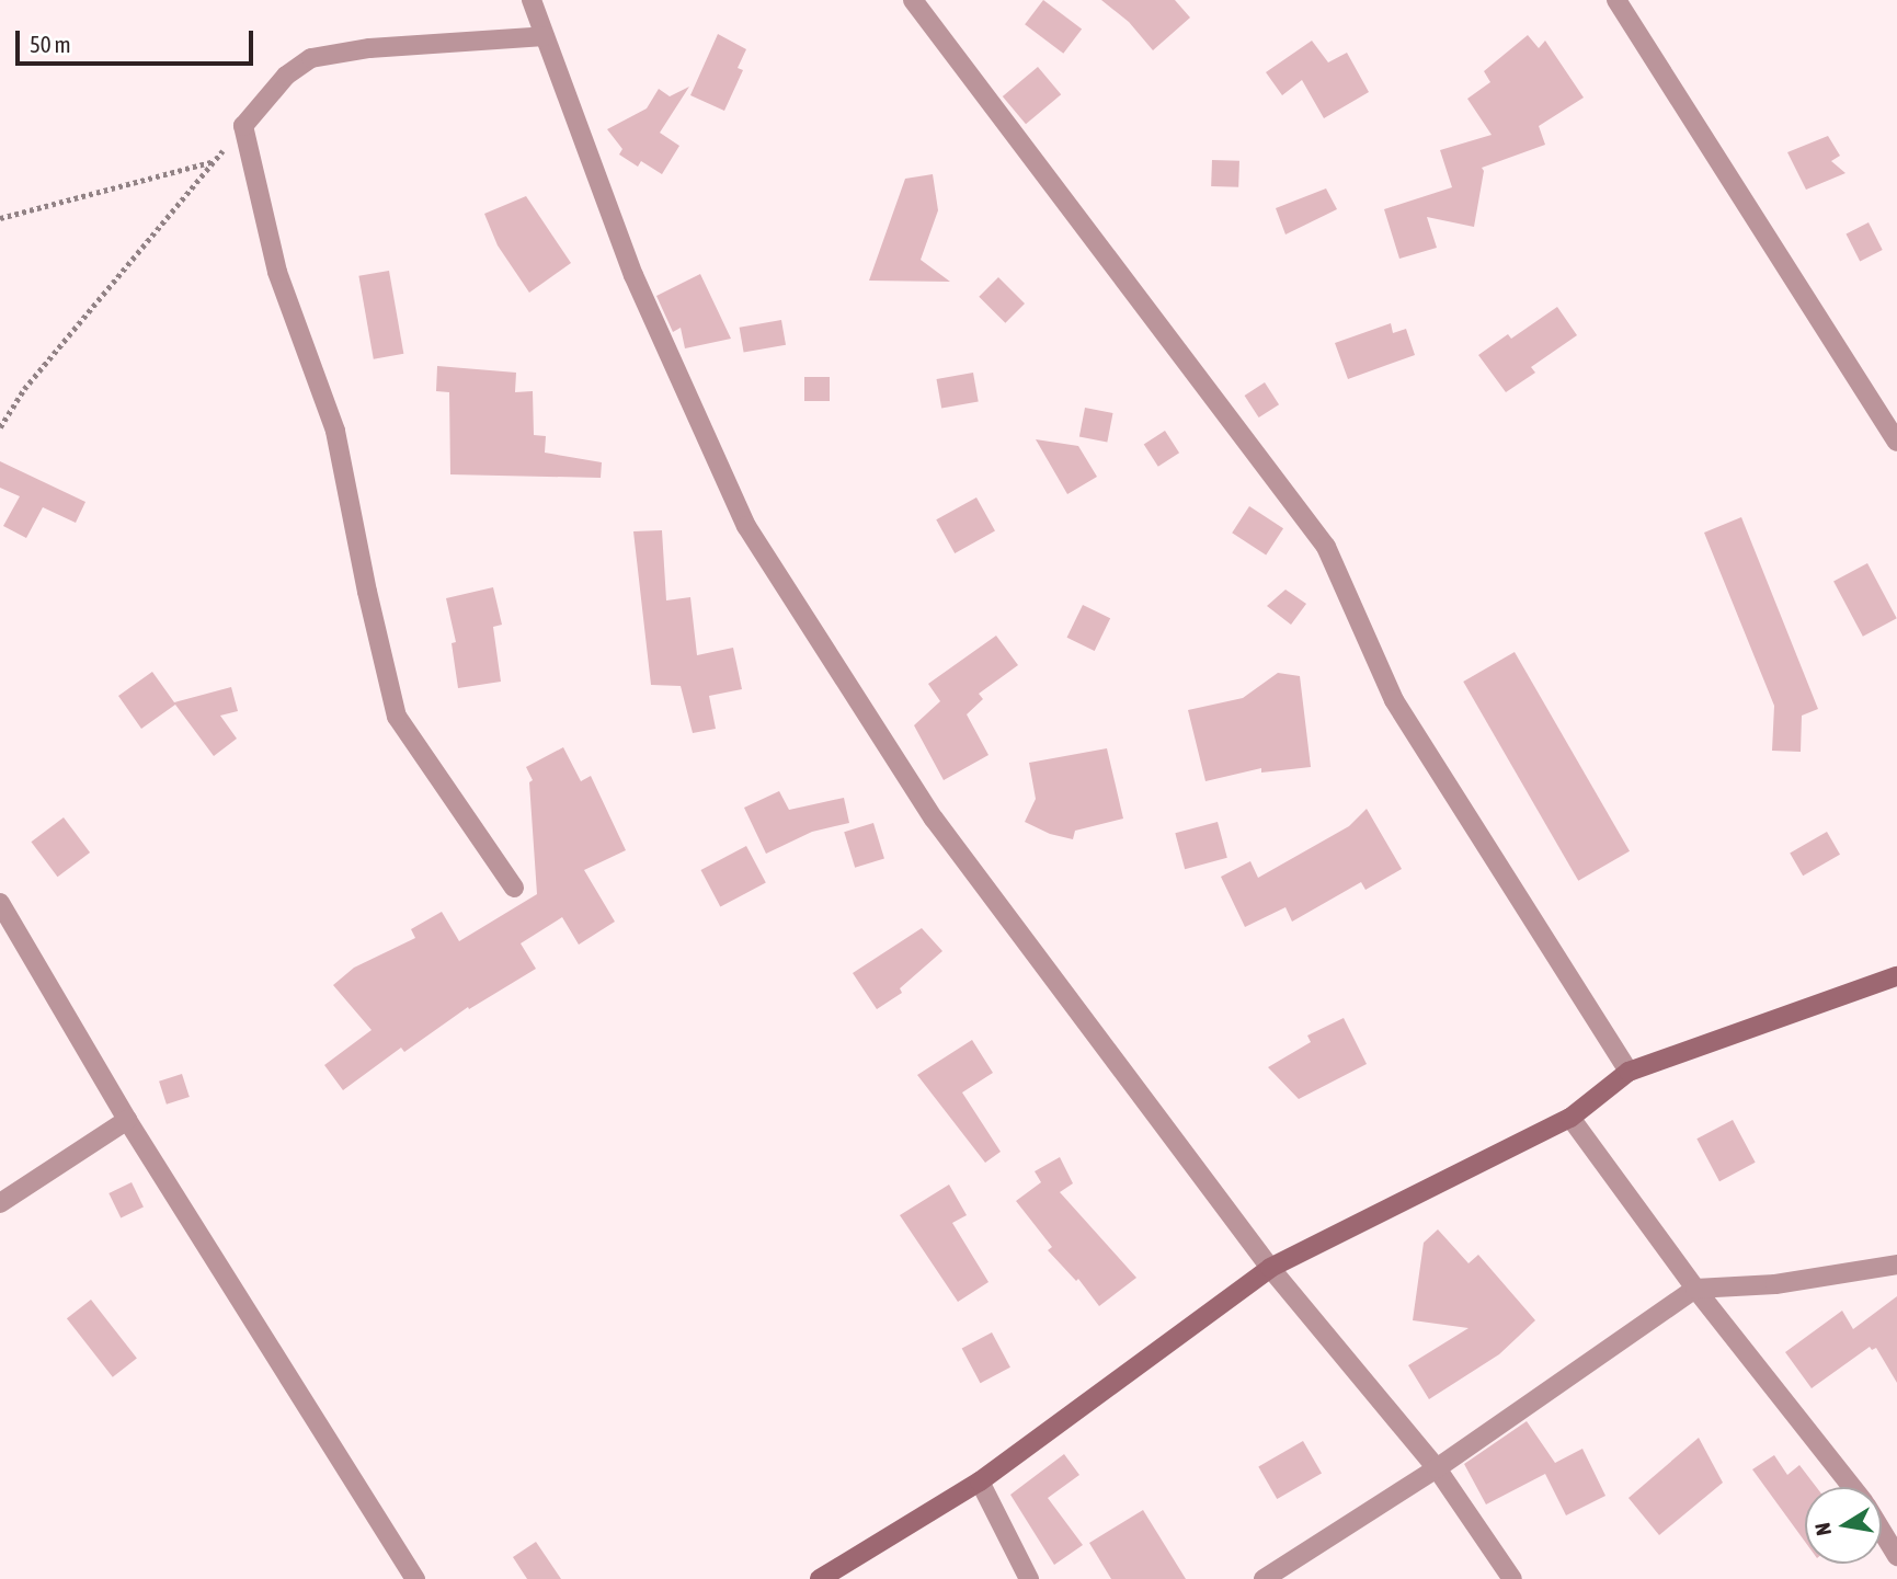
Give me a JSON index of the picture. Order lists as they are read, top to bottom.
{
  "scale_bar": "50 m",
  "north": "left"
}
